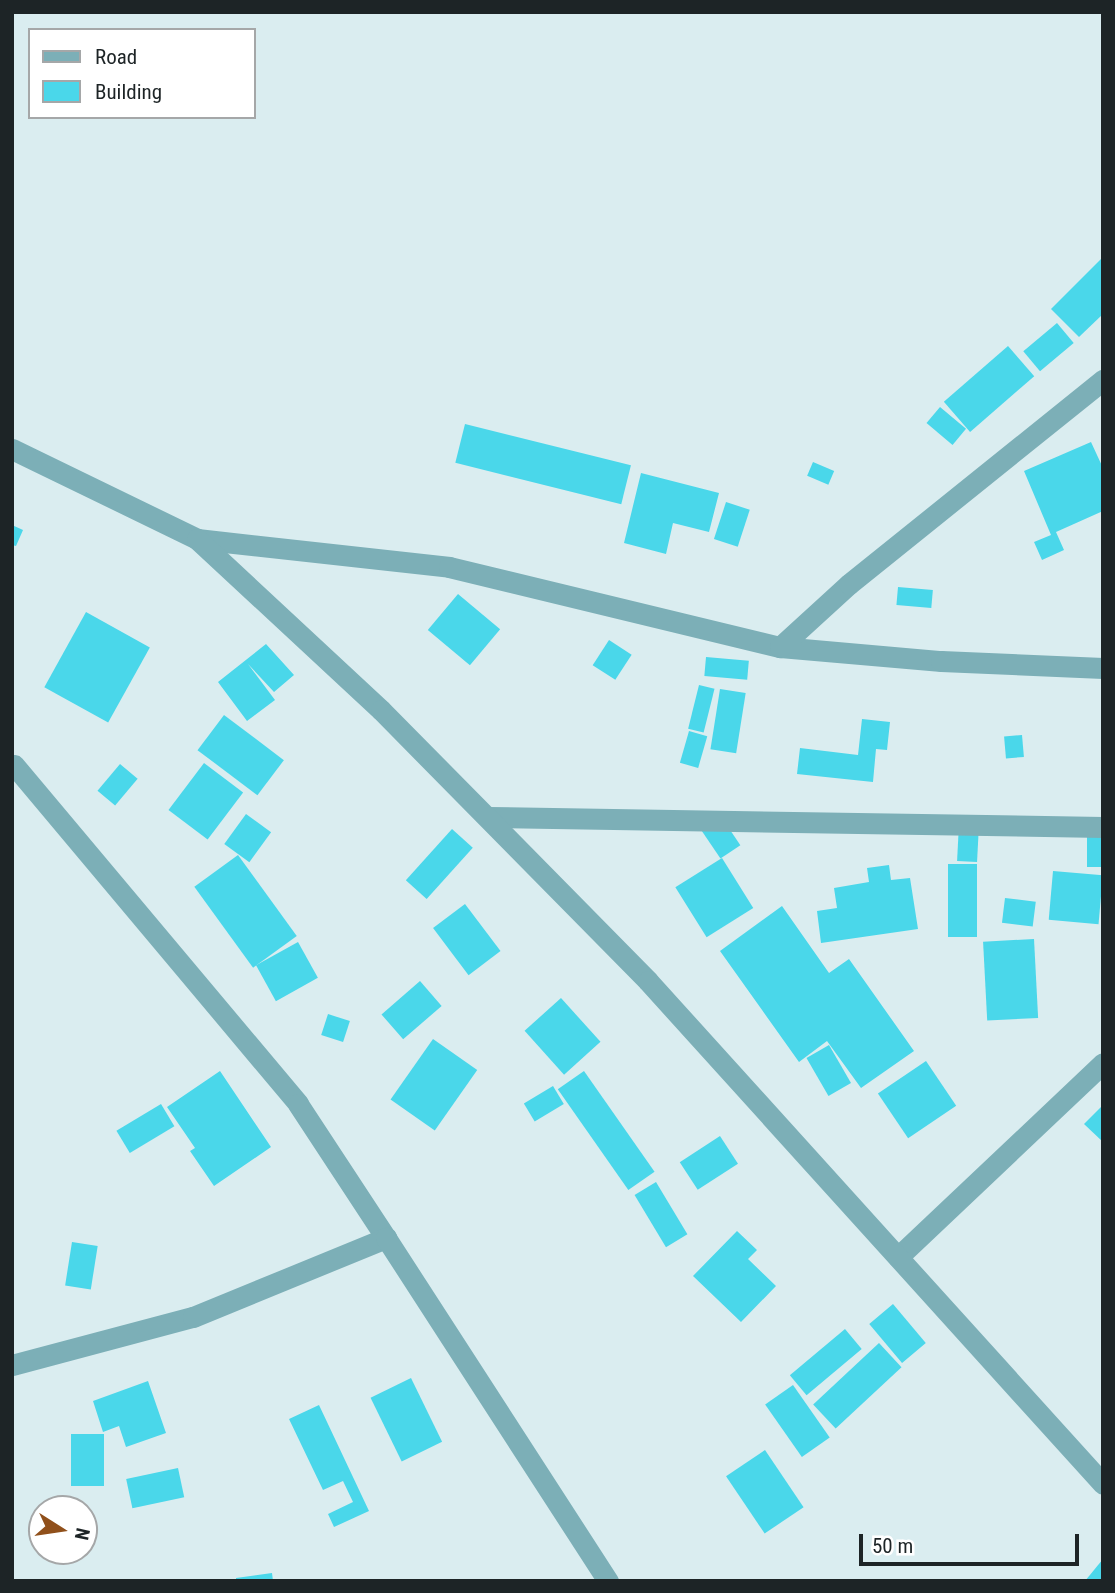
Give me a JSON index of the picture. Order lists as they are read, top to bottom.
{
  "legend": ["Road", "Building"],
  "scale_bar": "50 m",
  "north": "right"
}
